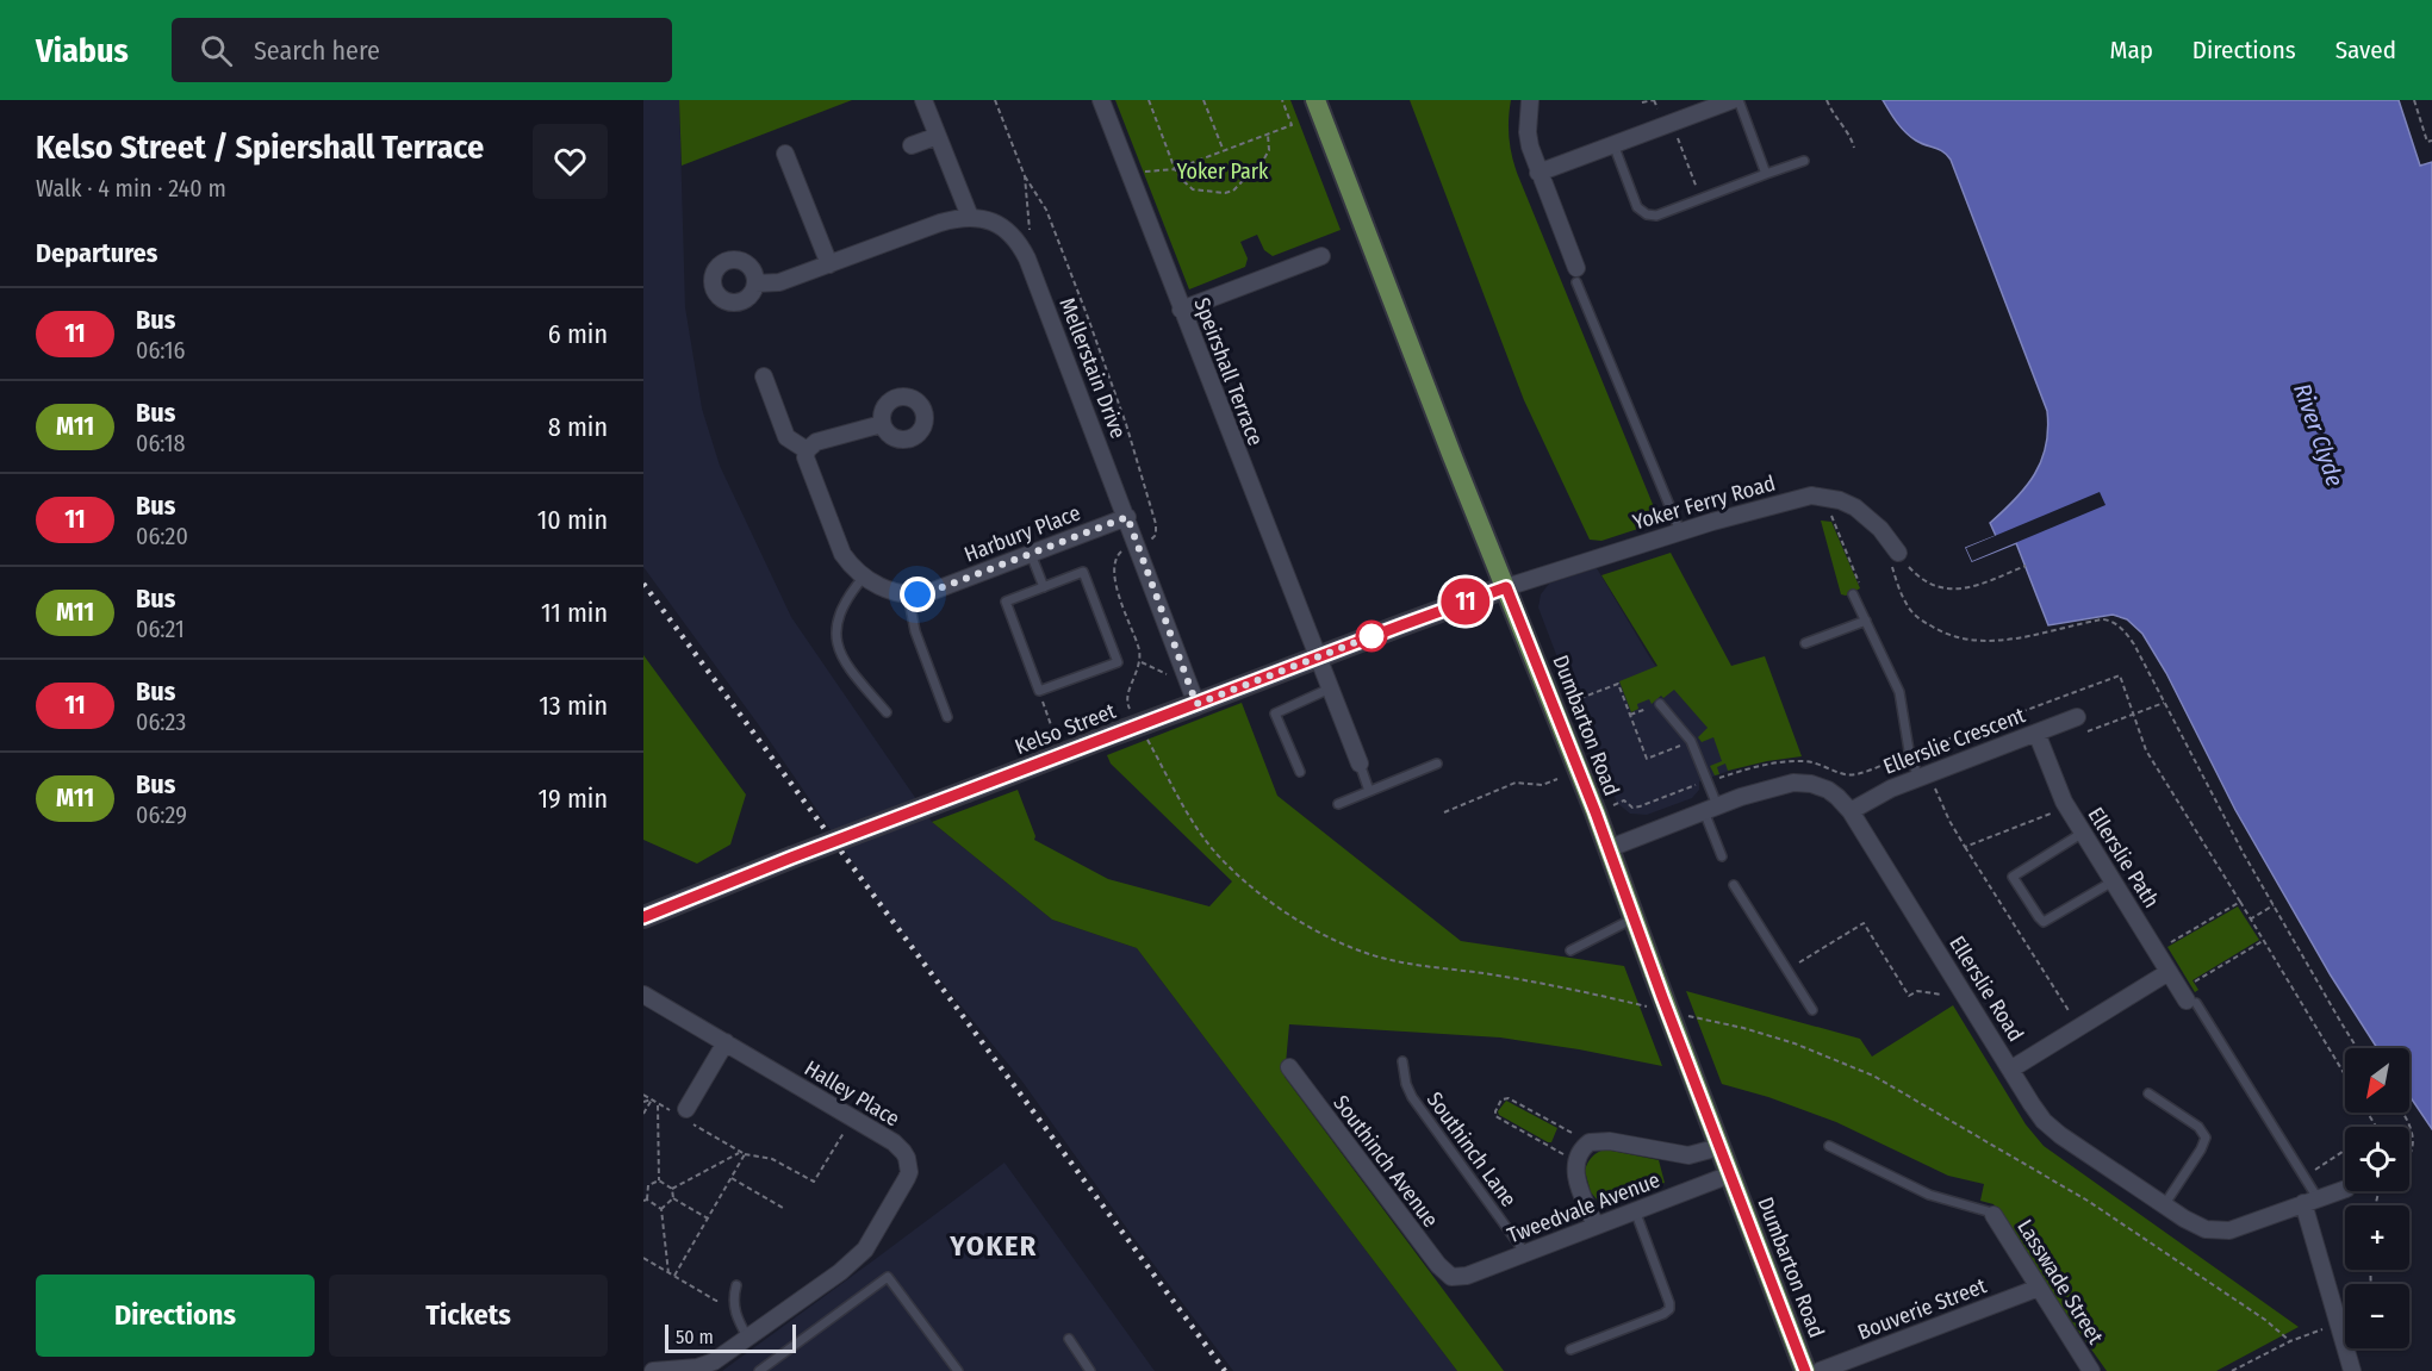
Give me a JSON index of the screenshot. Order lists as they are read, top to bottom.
{
  "streets": {
    "main road": ["Dumbarton Road"],
    "street": [
      "Mellerstain Drive",
      "Speirshall Terrace",
      "Yoker Ferry Road",
      "Harbury Place",
      "Kelso Street",
      "Ellerslie Crescent",
      "Ellerslie Path",
      "Ellerslie Road",
      "Halley Place",
      "Southinch Avenue",
      "Tweedvale Avenue",
      "Lasswade Street",
      "Bouverie Street"
    ],
    "lane": ["Southinch Lane"]
  },
  "crossings": [
    ["Mellerstain Drive", "Harbury Place"],
    ["Mellerstain Drive", "Kelso Street"],
    ["Speirshall Terrace", "Kelso Street"],
    ["Yoker Ferry Road", "Dumbarton Road"],
    ["Yoker Ferry Road", "Kelso Street"],
    ["Dumbarton Road", "Kelso Street"],
    ["Dumbarton Road", "Ellerslie Road"],
    ["Dumbarton Road", "Tweedvale Avenue"],
    ["Ellerslie Crescent", "Ellerslie Path"],
    ["Ellerslie Crescent", "Ellerslie Road"],
    ["Ellerslie Path", "Ellerslie Road"],
    ["Southinch Lane", "Tweedvale Avenue"],
    ["Southinch Avenue", "Tweedvale Avenue"],
    ["Lasswade Street", "Bouverie Street"]
  ],
  "districts": ["YOKER"],
  "water": ["River Clyde"],
  "parks": ["Yoker Park"],
  "lines": ["bus line 11"],
  "scale_bar": "50 m",
  "north": "bottom left",
  "page": {
    "header": "Viabus",
    "search": "Search here",
    "nav": ["Map", "Directions", "Saved"],
    "heading": [
      ["Kelso Street / Spiershall Terrace", "Walk · 4 min · 240 m"],
      "Departures"
    ],
    "on_map": "11",
    "list": [
      {
        "mark": "11",
        "name": "Bus",
        "note": "06:16",
        "value": "6 min"
      },
      {
        "mark": "M11",
        "name": "Bus",
        "note": "06:18",
        "value": "8 min"
      },
      {
        "mark": "11",
        "name": "Bus",
        "note": "06:20",
        "value": "10 min"
      },
      {
        "mark": "M11",
        "name": "Bus",
        "note": "06:21",
        "value": "11 min"
      },
      {
        "mark": "11",
        "name": "Bus",
        "note": "06:23",
        "value": "13 min"
      },
      {
        "mark": "M11",
        "name": "Bus",
        "note": "06:29",
        "value": "19 min"
      }
    ],
    "map_buttons": ["+", "−"],
    "buttons": ["Directions", "Tickets"],
    "scale": "50 m"
  }
}
